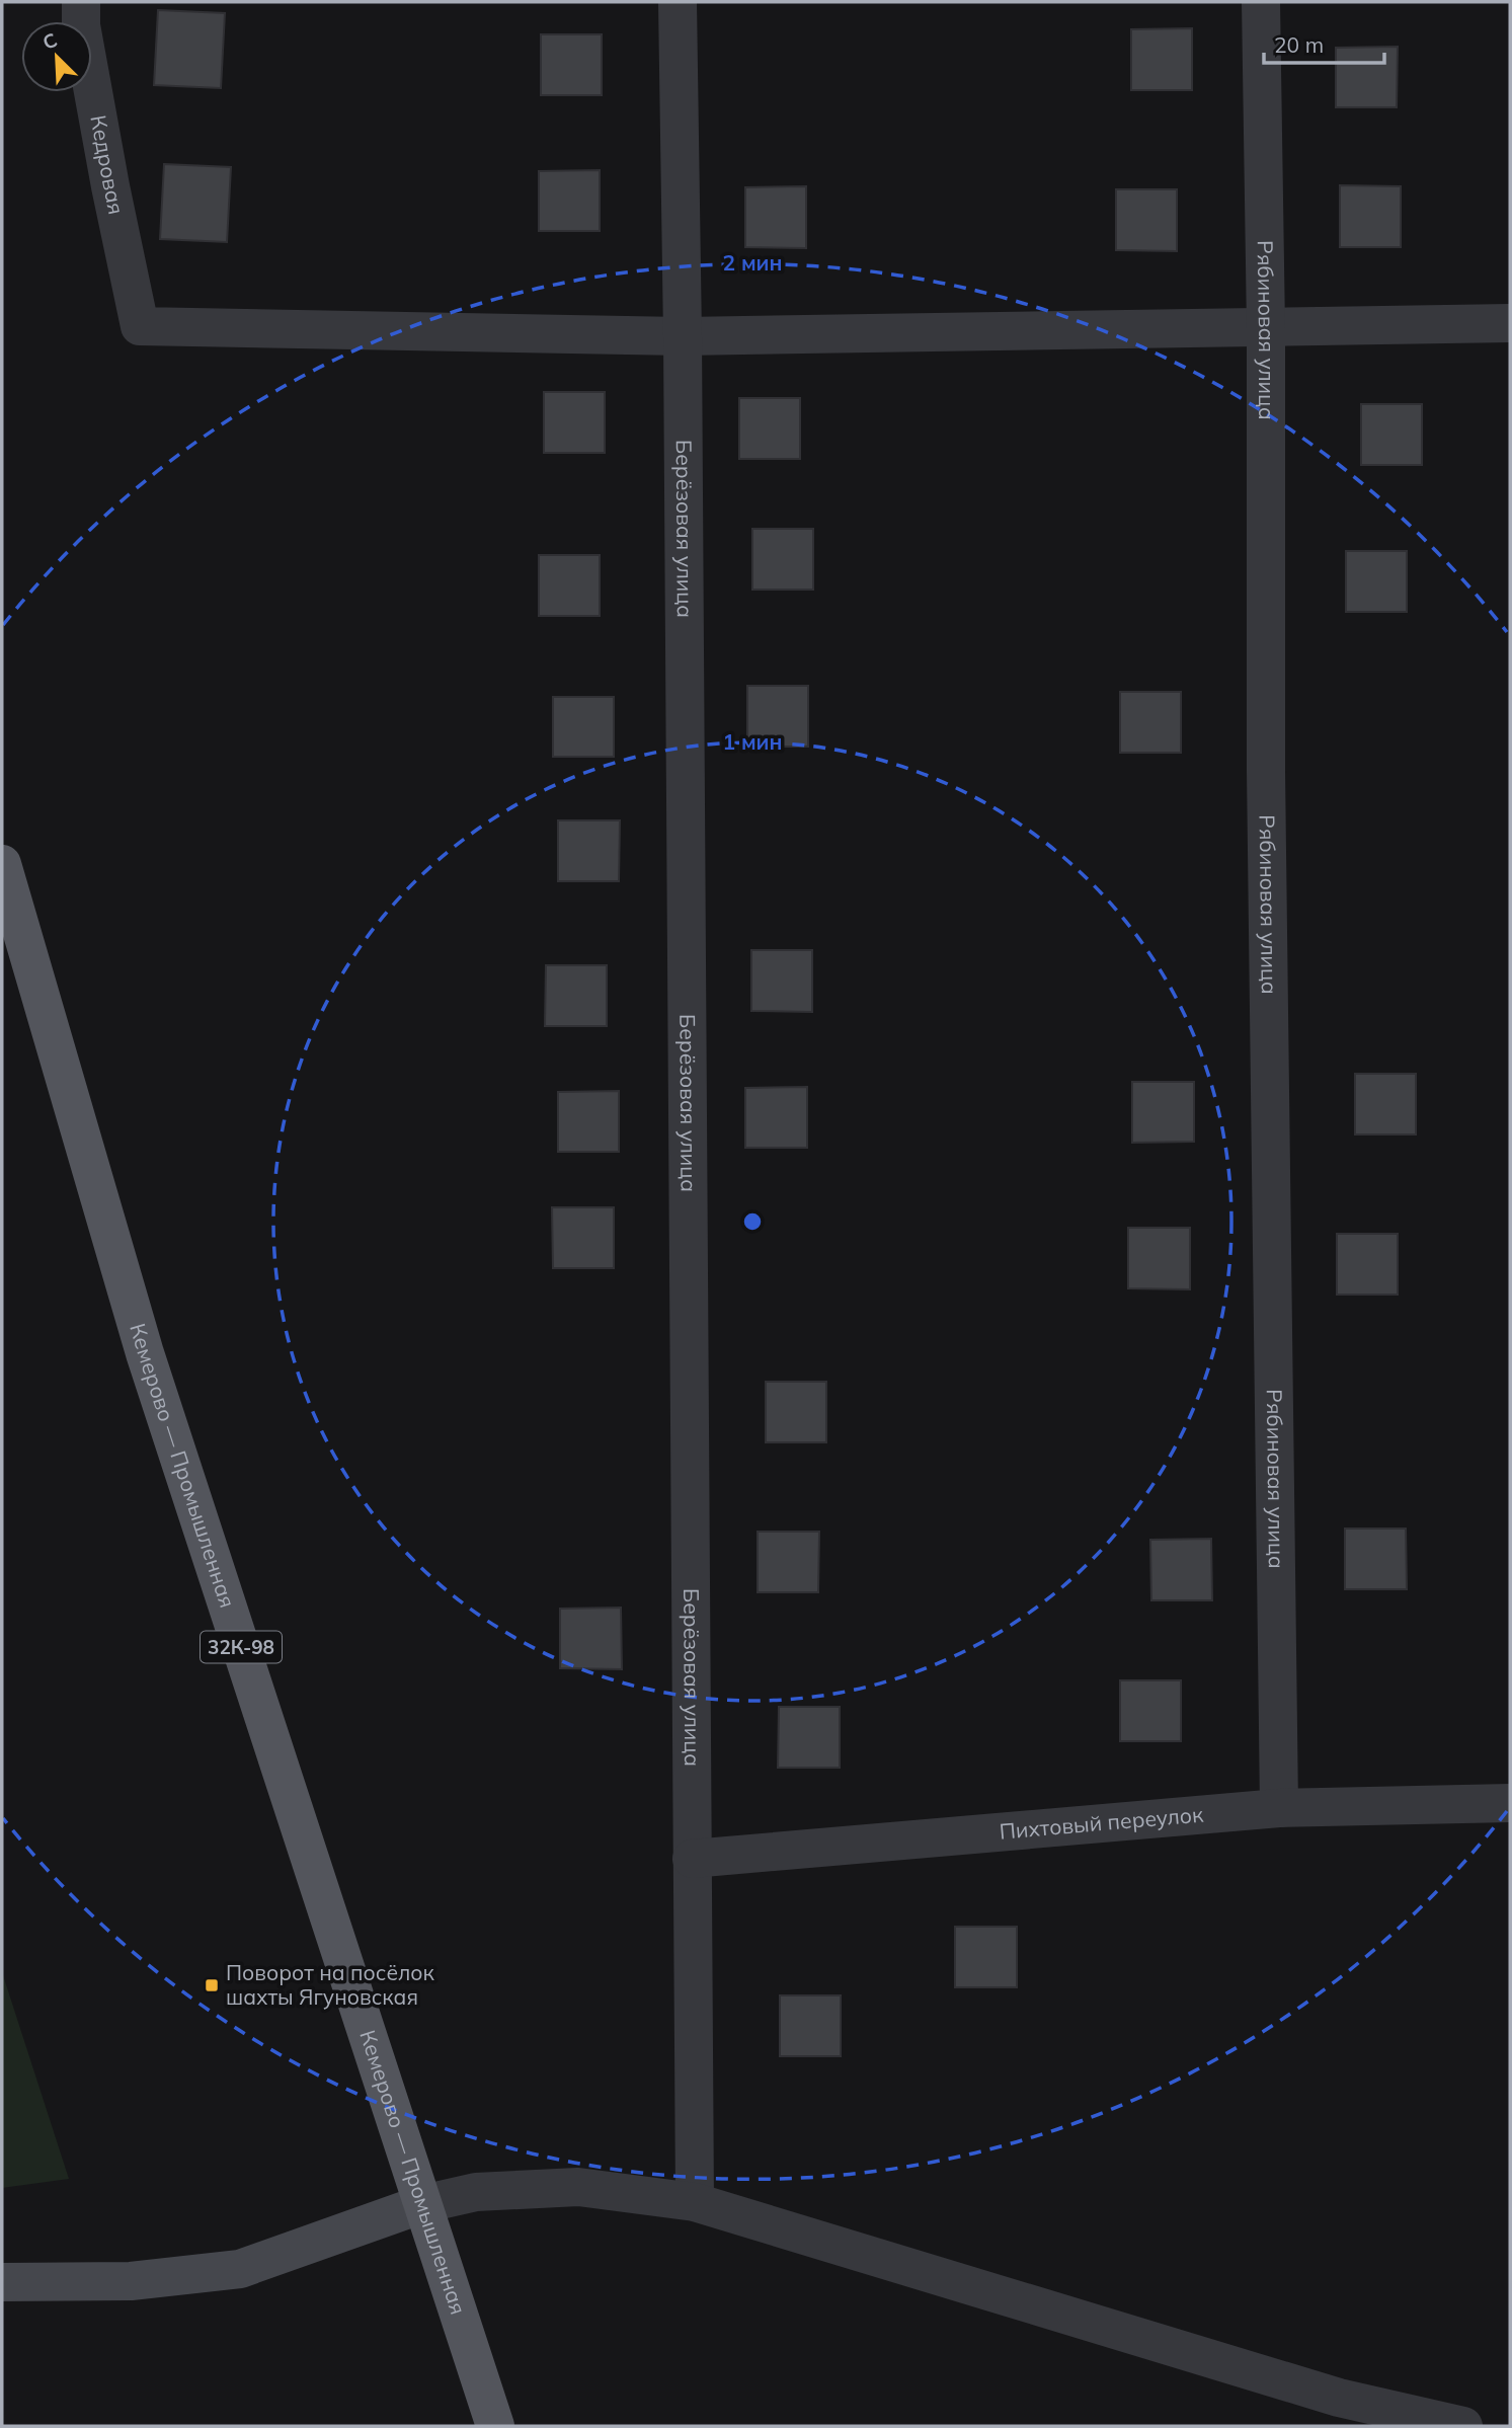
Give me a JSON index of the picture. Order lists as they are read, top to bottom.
{
  "streets": {
    "main road": ["Кемерово — Промышленная", "32К-98"],
    "street": [
      "Кедровая",
      "Рябиновая улица",
      "Берёзовая улица",
      "Пихтовый переулок"
    ]
  },
  "crossings": [
    ["Кедровая", "Берёзовая улица"],
    ["Рябиновая улица", "Пихтовый переулок"],
    ["Берёзовая улица", "Пихтовый переулок"]
  ],
  "places": {
    "transit": ["Поворот на посёлок шахты Ягуновская"]
  },
  "scale_bar": "20 m",
  "north": "top left",
  "rings": ["2 мин", "1 мин"]
}
